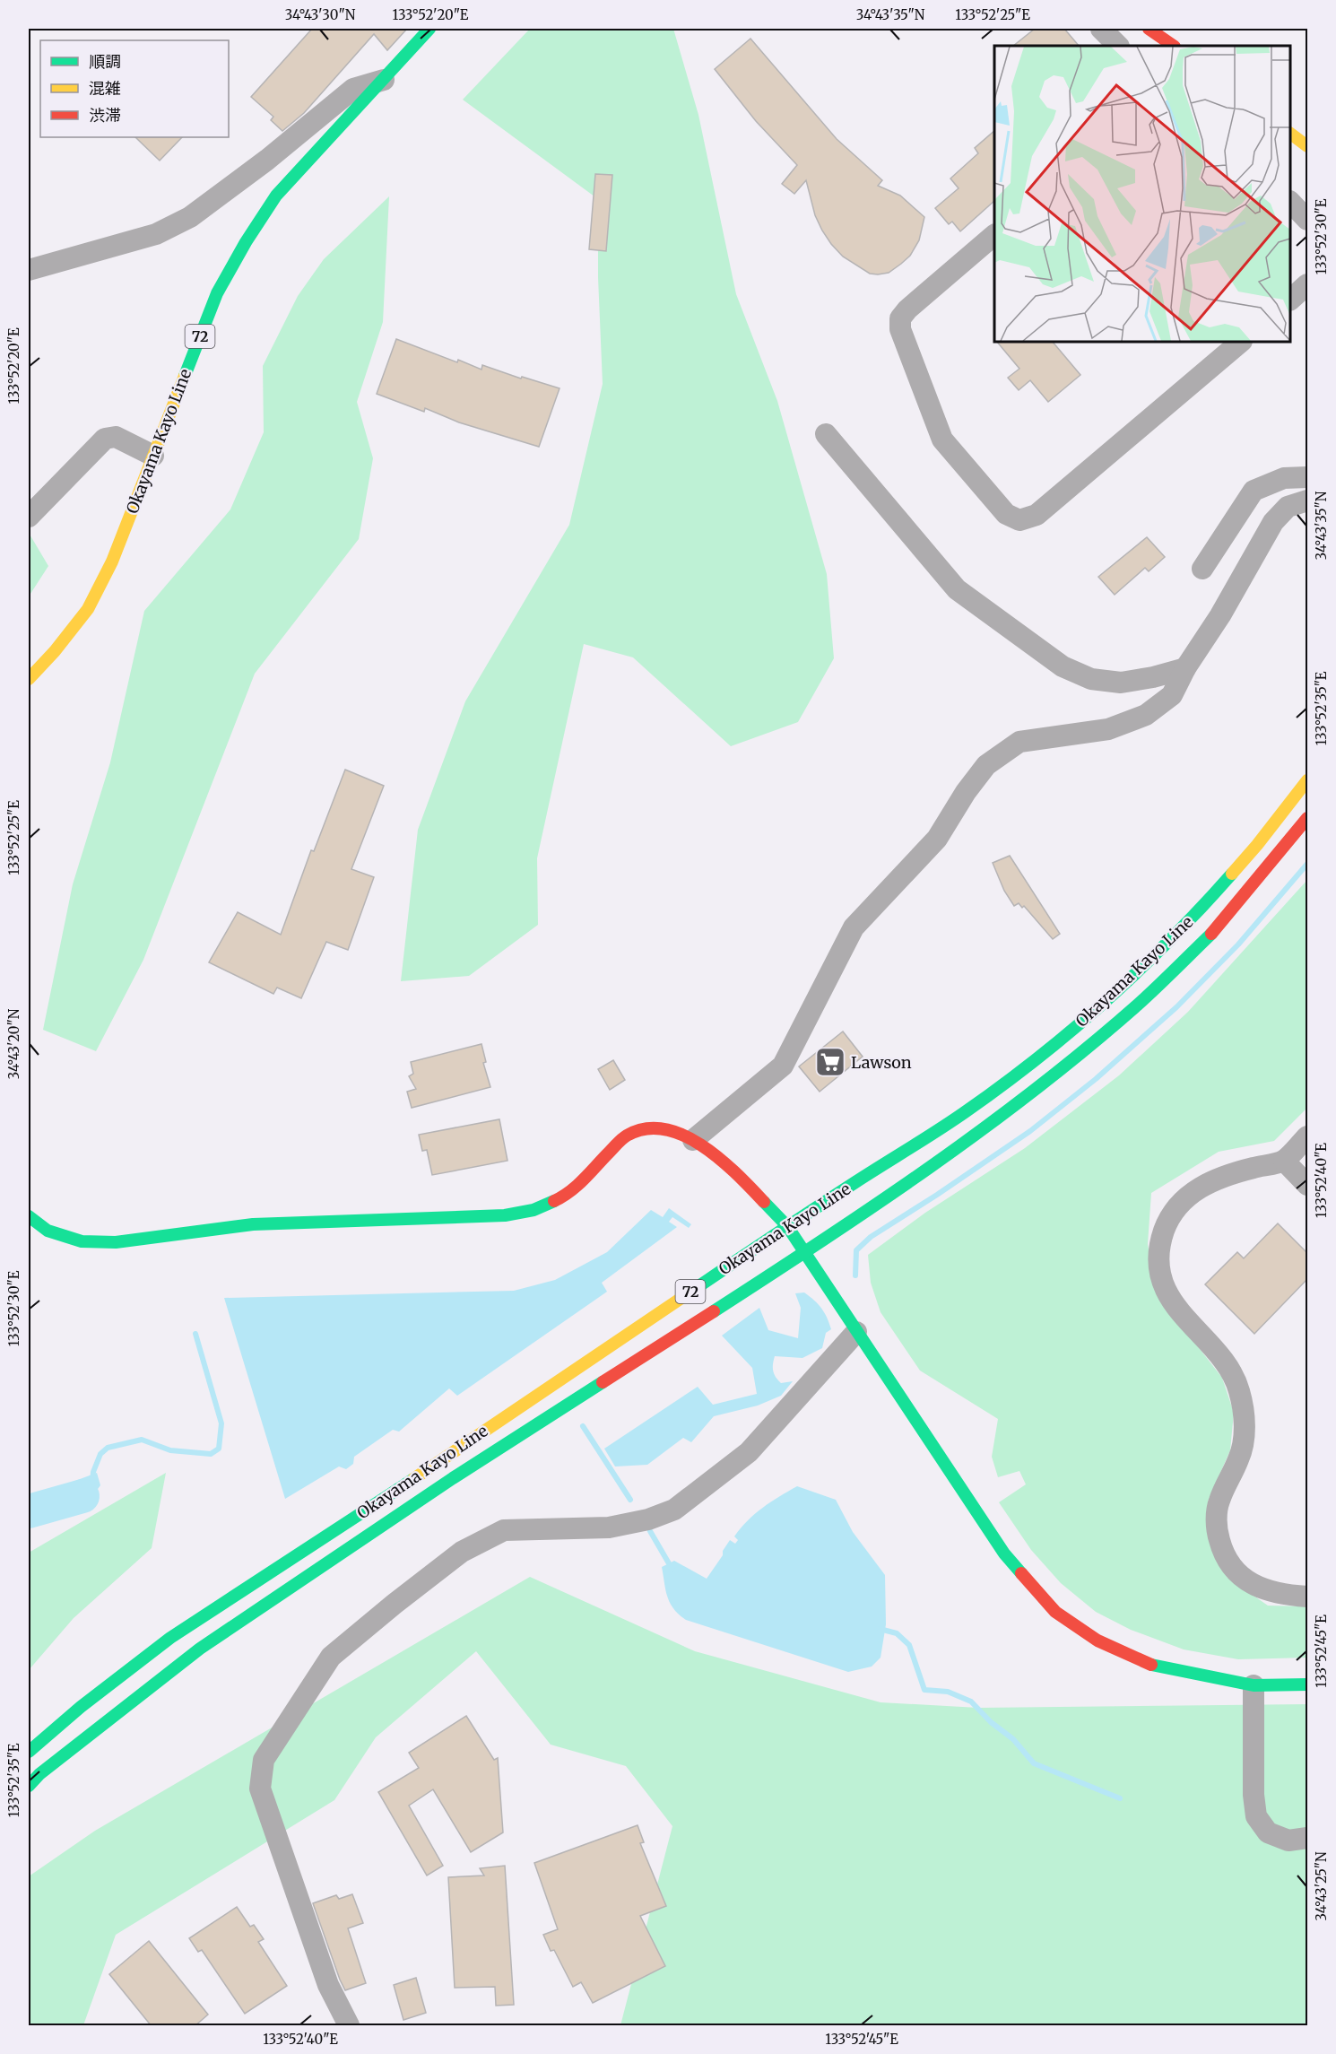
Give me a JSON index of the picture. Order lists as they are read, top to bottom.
{
  "streets": {
    "main road": ["72", "Okayama Kayo Line"]
  },
  "places": {
    "supermarket": ["Lawson"]
  },
  "legend": ["順調", "混雑", "渋滞"],
  "coordinates": [
    "34°43'30\"N",
    "133°52'20\"E",
    "34°43'35\"N",
    "133°52'25\"E",
    "133°52'30\"E",
    "133°52'35\"E",
    "34°43'20\"N",
    "133°52'40\"E",
    "133°52'45\"E",
    "34°43'25\"N"
  ]
}
